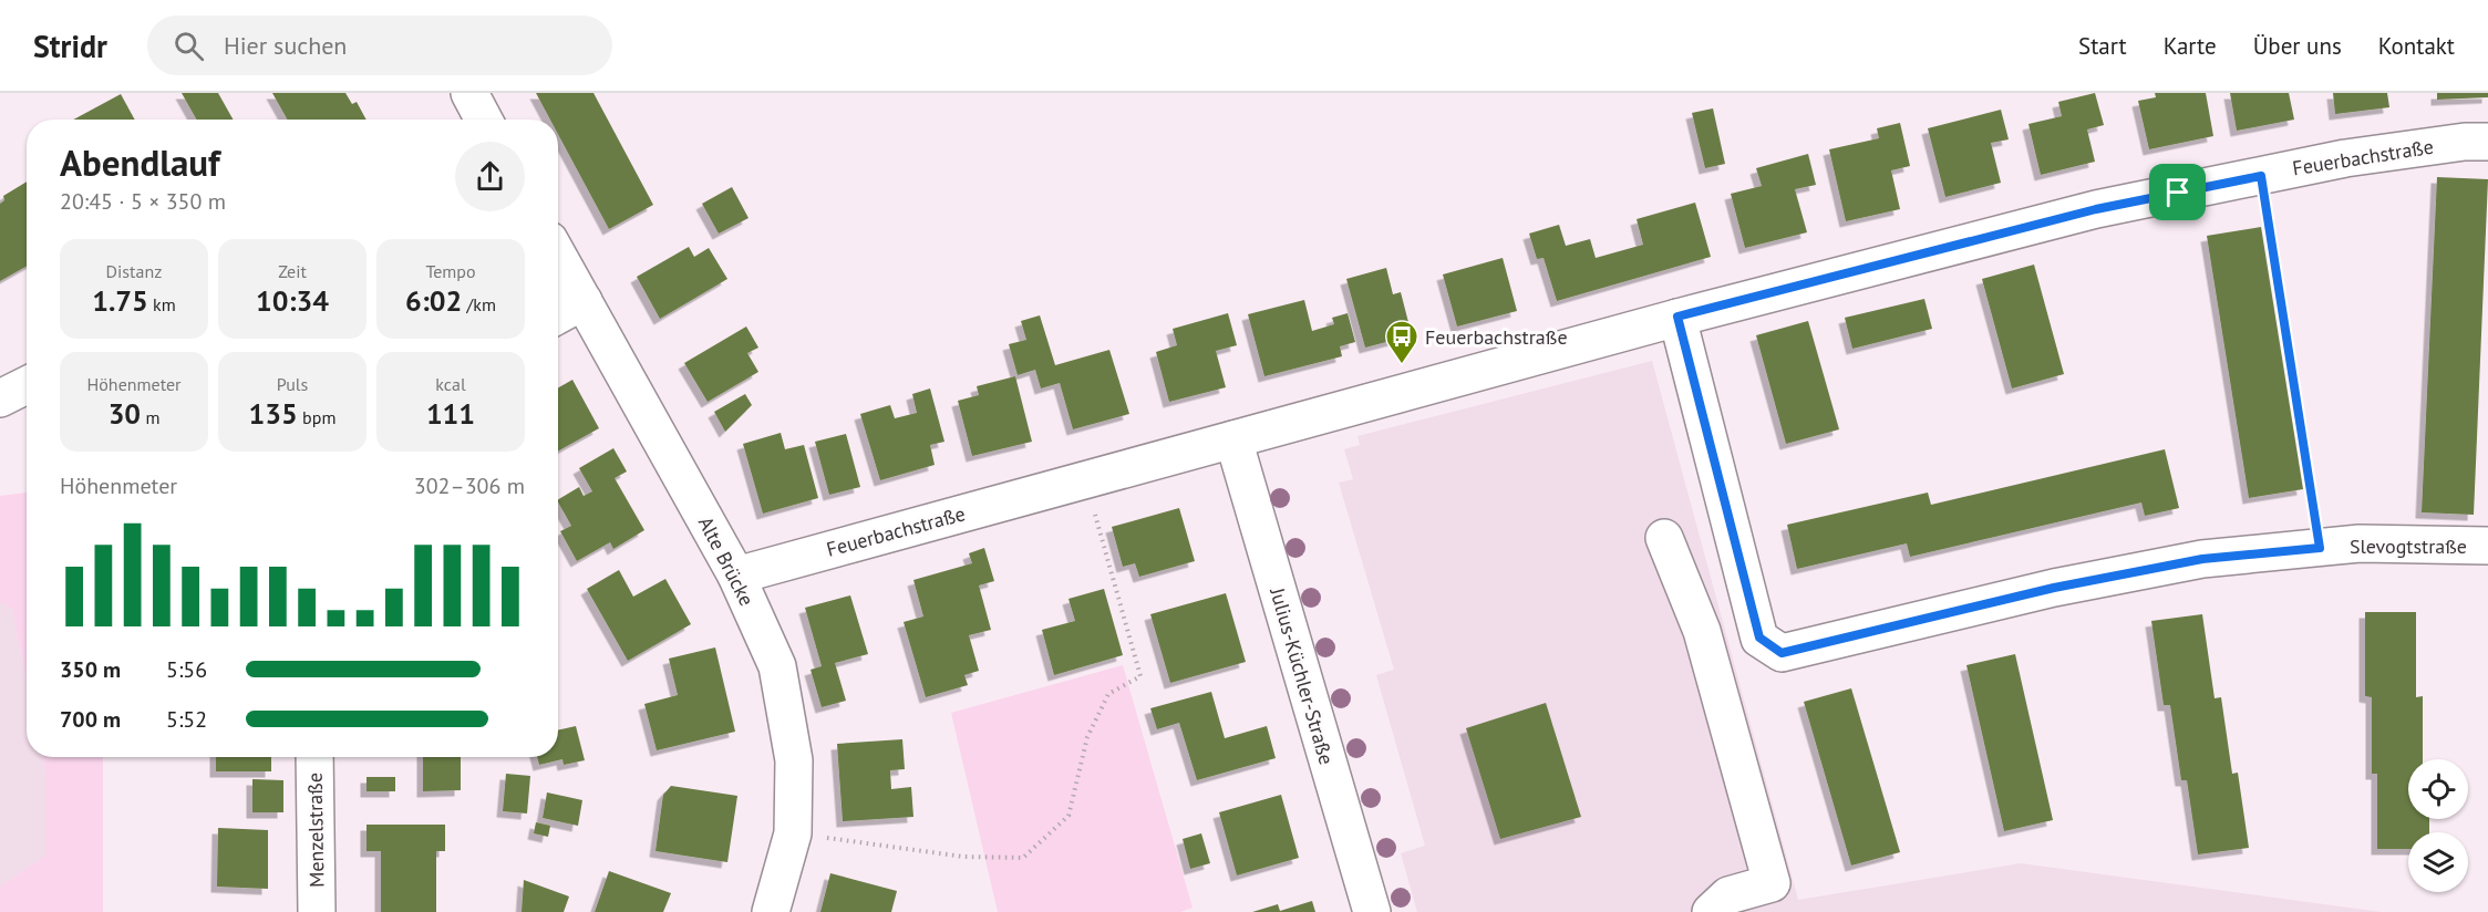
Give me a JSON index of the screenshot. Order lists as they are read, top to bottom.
{
  "streets": {
    "street": [
      "Feuerbachstraße",
      "Slevogtstraße",
      "Alte Brücke",
      "Julius-Küchler-Straße",
      "Menzelstraße"
    ]
  },
  "crossings": [
    ["Feuerbachstraße", "Slevogtstraße"],
    ["Feuerbachstraße", "Alte Brücke"],
    ["Feuerbachstraße", "Julius-Küchler-Straße"]
  ],
  "places": {
    "bus stop": ["Feuerbachstraße"]
  },
  "page": {
    "header": "Stridr",
    "search": "Hier suchen",
    "nav": [
      "Start",
      "Karte",
      "Über uns",
      "Kontakt"
    ],
    "heading": ["Abendlauf", "20:45 · 5 × 350 m"],
    "stats": [
      ["Distanz", "1.75 km"],
      ["Zeit", "10:34"],
      ["Tempo", "6:02 /km"],
      ["Höhenmeter", "30 m"],
      ["Puls", "135 bpm"],
      ["kcal", "111"]
    ],
    "chart": ["Höhenmeter", "302–306 m"],
    "list": [
      {
        "name": "350 m",
        "note": "5:56"
      },
      {
        "name": "700 m",
        "note": "5:52"
      }
    ]
  }
}
